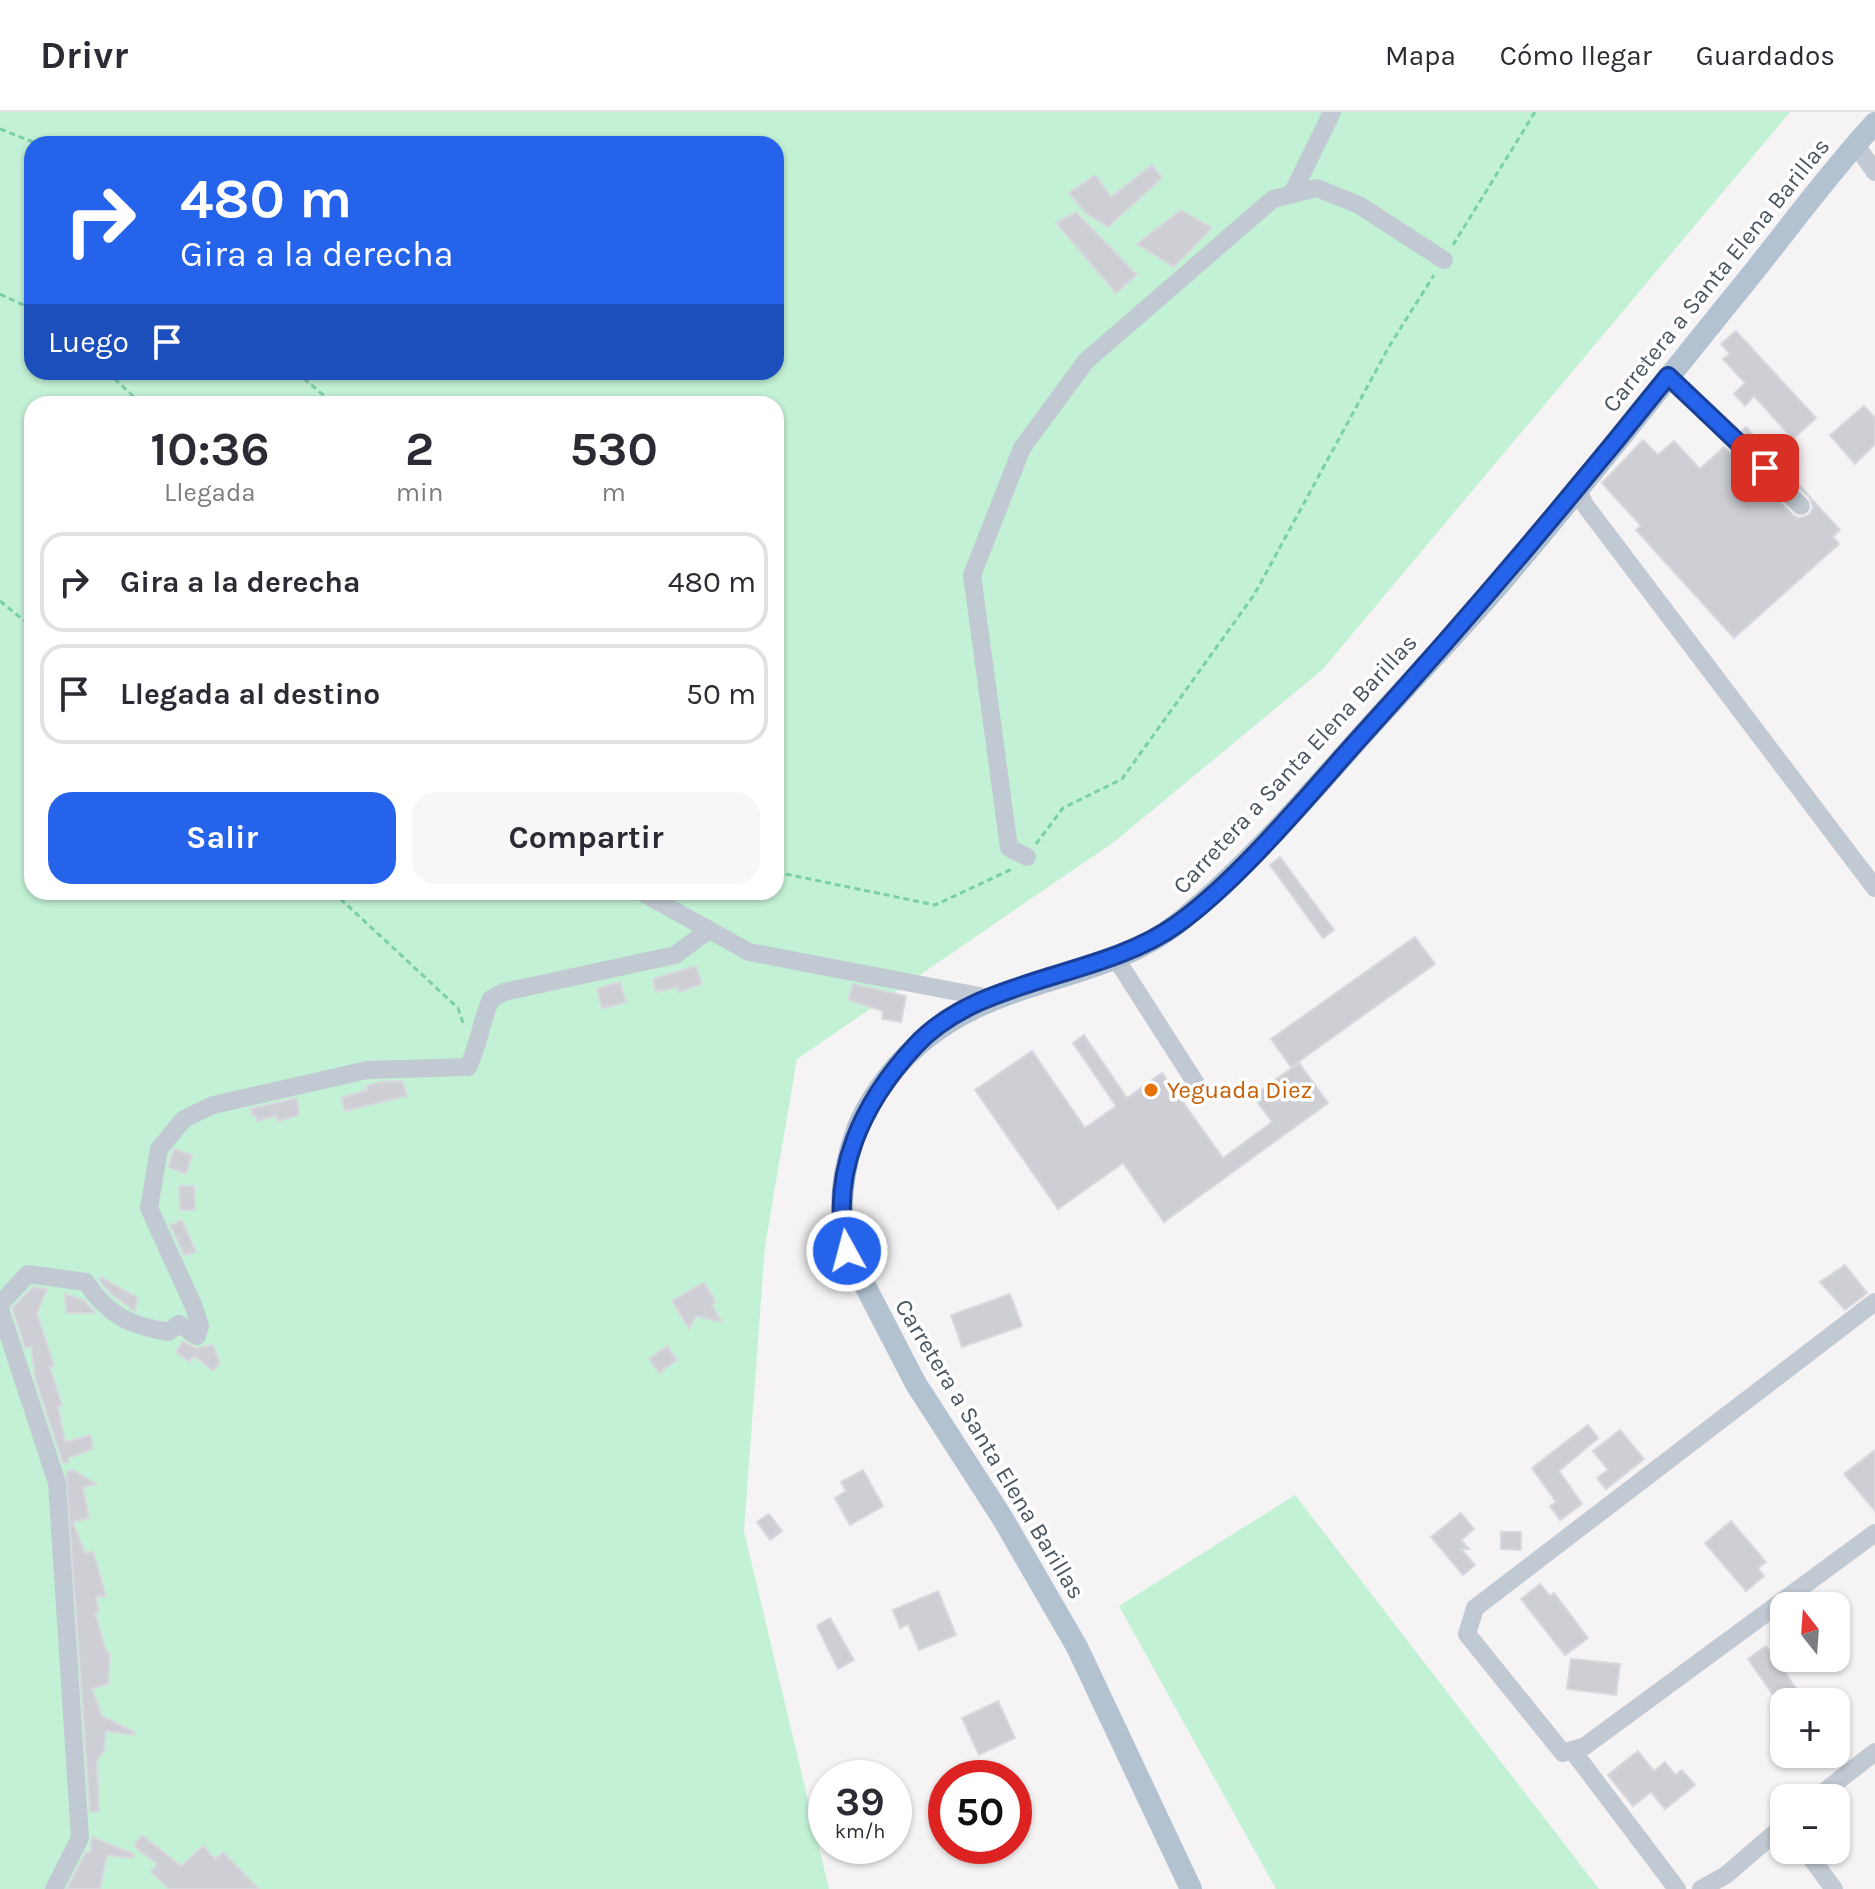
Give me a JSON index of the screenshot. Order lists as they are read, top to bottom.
{
  "streets": {
    "main road": ["Carretera a Santa Elena Barillas"]
  },
  "places": ["Yeguada Diez"],
  "north": "top",
  "page": {
    "header": "Drivr",
    "nav": ["Mapa", "Cómo llegar", "Guardados"],
    "turn": ["480 m", "Gira a la derecha"],
    "then": "Luego",
    "eta": [
      "10:36",
      "Llegada",
      "2",
      "min",
      "530",
      "m"
    ],
    "list": [
      {
        "name": "Gira a la derecha",
        "value": "480 m"
      },
      {
        "name": "Llegada al destino",
        "value": "50 m"
      }
    ],
    "buttons": ["Salir", "Compartir"],
    "map_buttons": ["+", "−"],
    "speed": "39 km/h",
    "limit": "50"
  }
}
